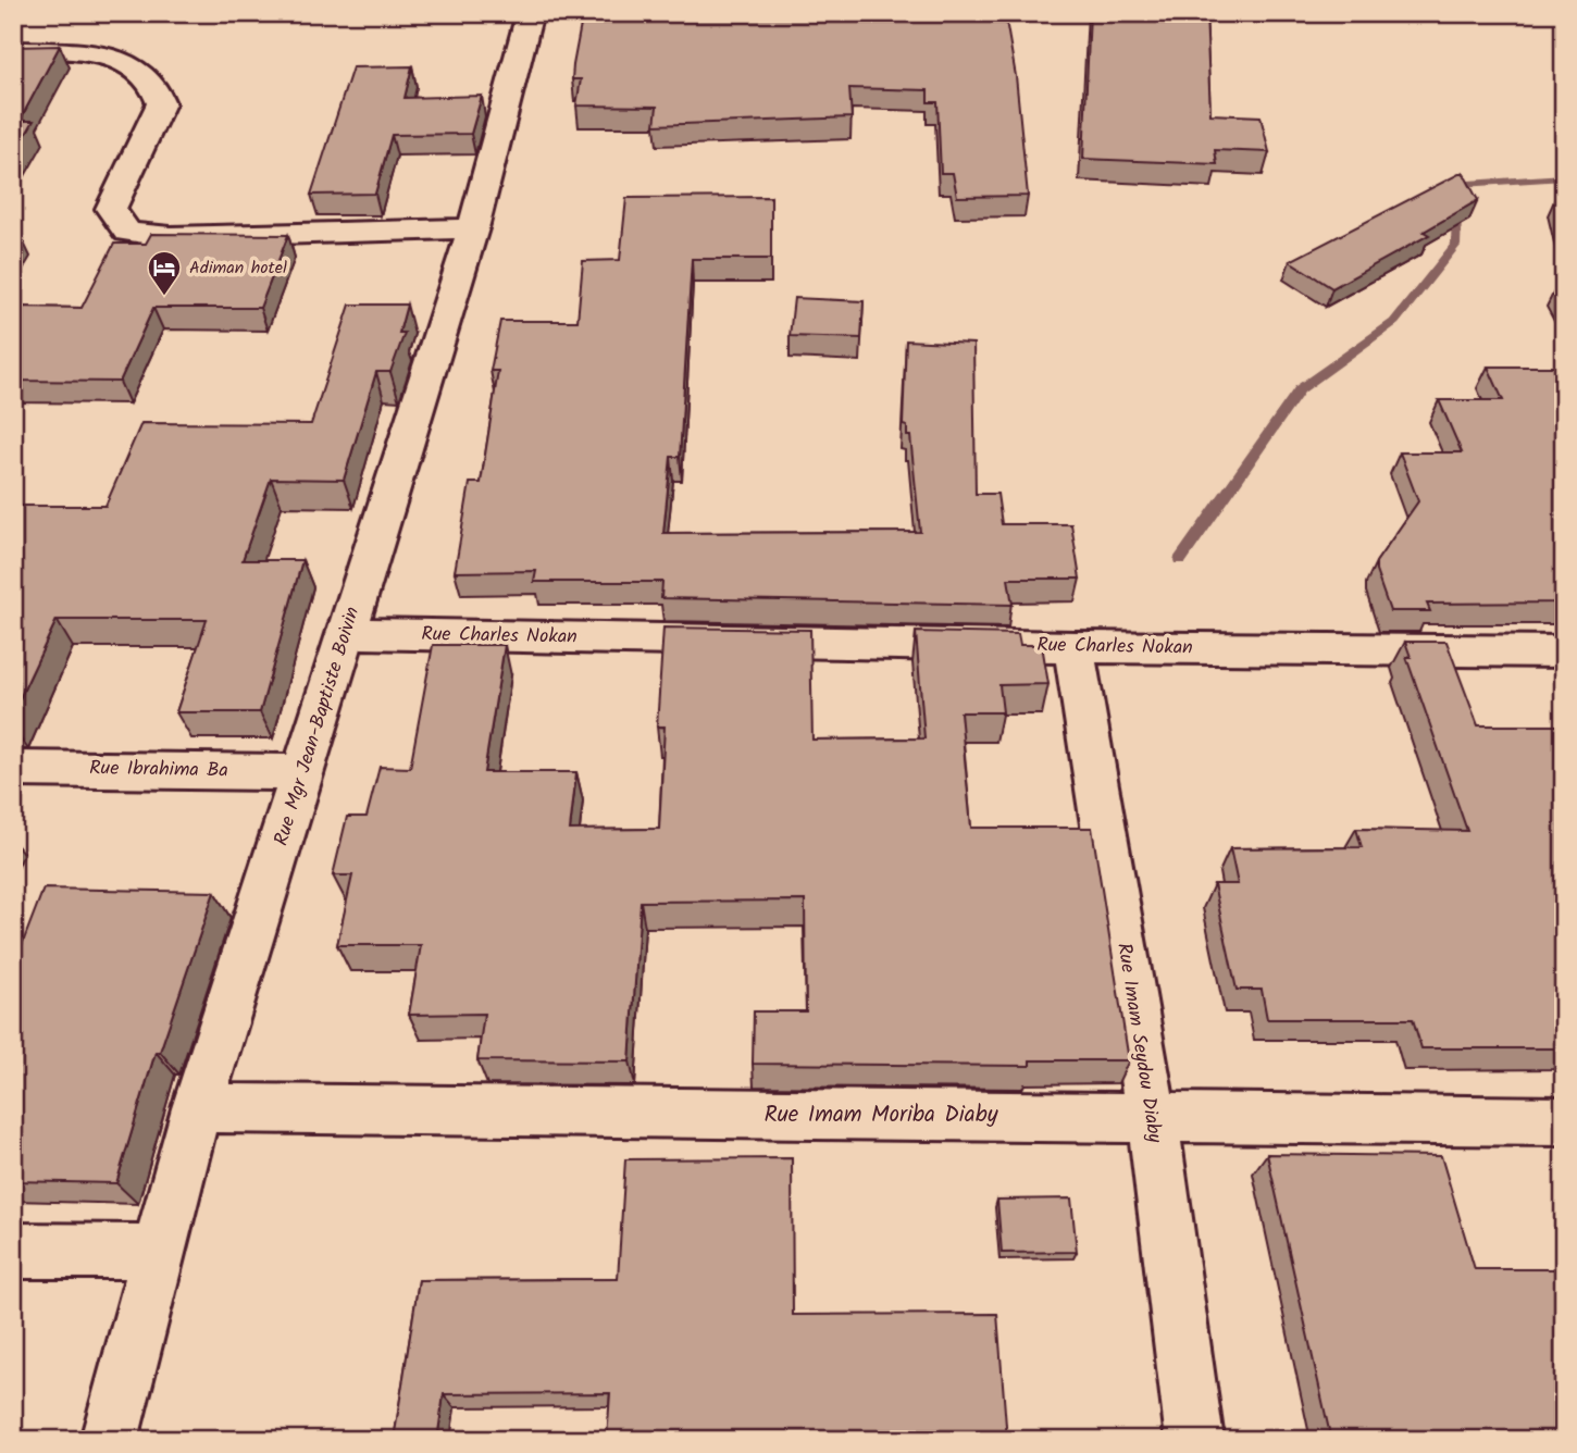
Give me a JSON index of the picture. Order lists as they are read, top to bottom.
{
  "streets": {
    "street": [
      "Rue Charles Nokan",
      "Rue Mgr Jean-Baptiste Boivin",
      "Rue Ibrahima Ba",
      "Rue Imam Seydou Diaby",
      "Rue Imam Moriba Diaby"
    ]
  },
  "crossings": [
    ["Rue Charles Nokan", "Rue Mgr Jean-Baptiste Boivin"],
    ["Rue Charles Nokan", "Rue Imam Seydou Diaby"],
    ["Rue Mgr Jean-Baptiste Boivin", "Rue Ibrahima Ba"],
    ["Rue Mgr Jean-Baptiste Boivin", "Rue Imam Moriba Diaby"],
    ["Rue Imam Seydou Diaby", "Rue Imam Moriba Diaby"]
  ],
  "places": {
    "hotel": ["Adiman hotel"]
  }
}
